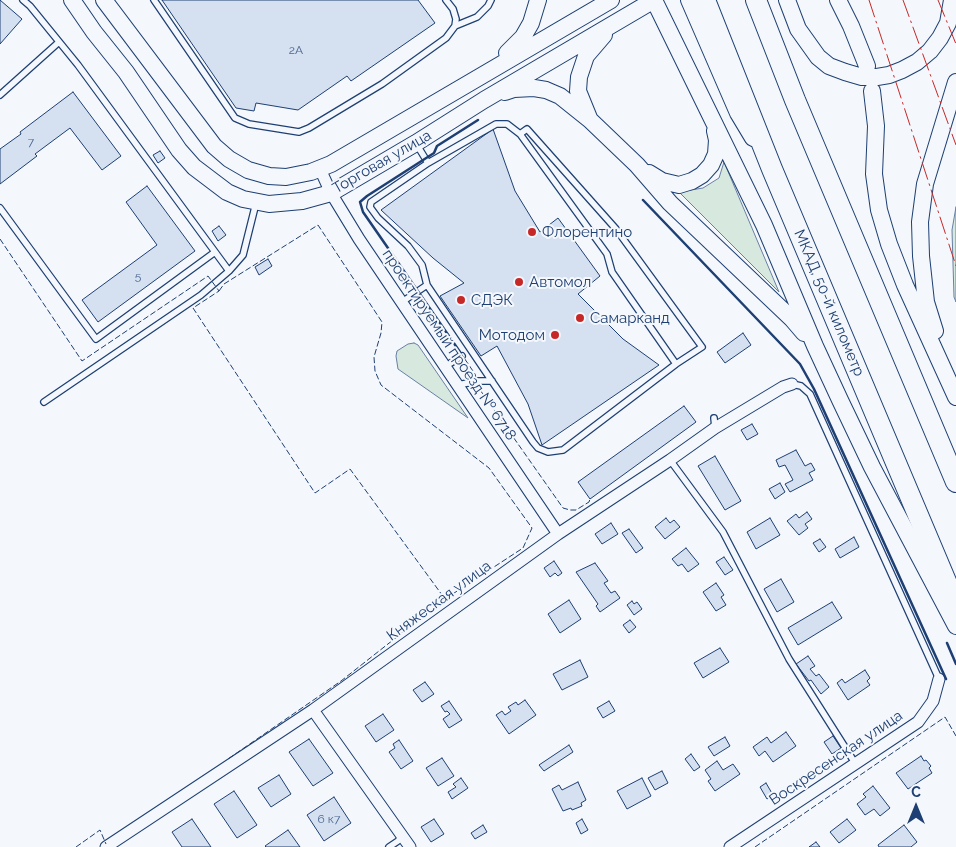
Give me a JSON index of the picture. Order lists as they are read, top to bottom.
{
  "streets": {
    "highway": ["МКАД, 50-й километр"],
    "street": [
      "Торговая улица",
      "проектируемый проезд № 6718",
      "Княжеская улица",
      "Воскресенская улица"
    ]
  },
  "crossings": [
    ["Торговая улица", "проектируемый проезд № 6718"],
    ["проектируемый проезд № 6718", "Княжеская улица"]
  ],
  "places": [
    "Флорентино",
    "Автомол",
    "СДЭК",
    "Самарканд",
    "Мотодом"
  ],
  "house_numbers": [
    "2А",
    "7",
    "5",
    "6 к7"
  ],
  "north": "top"
}
